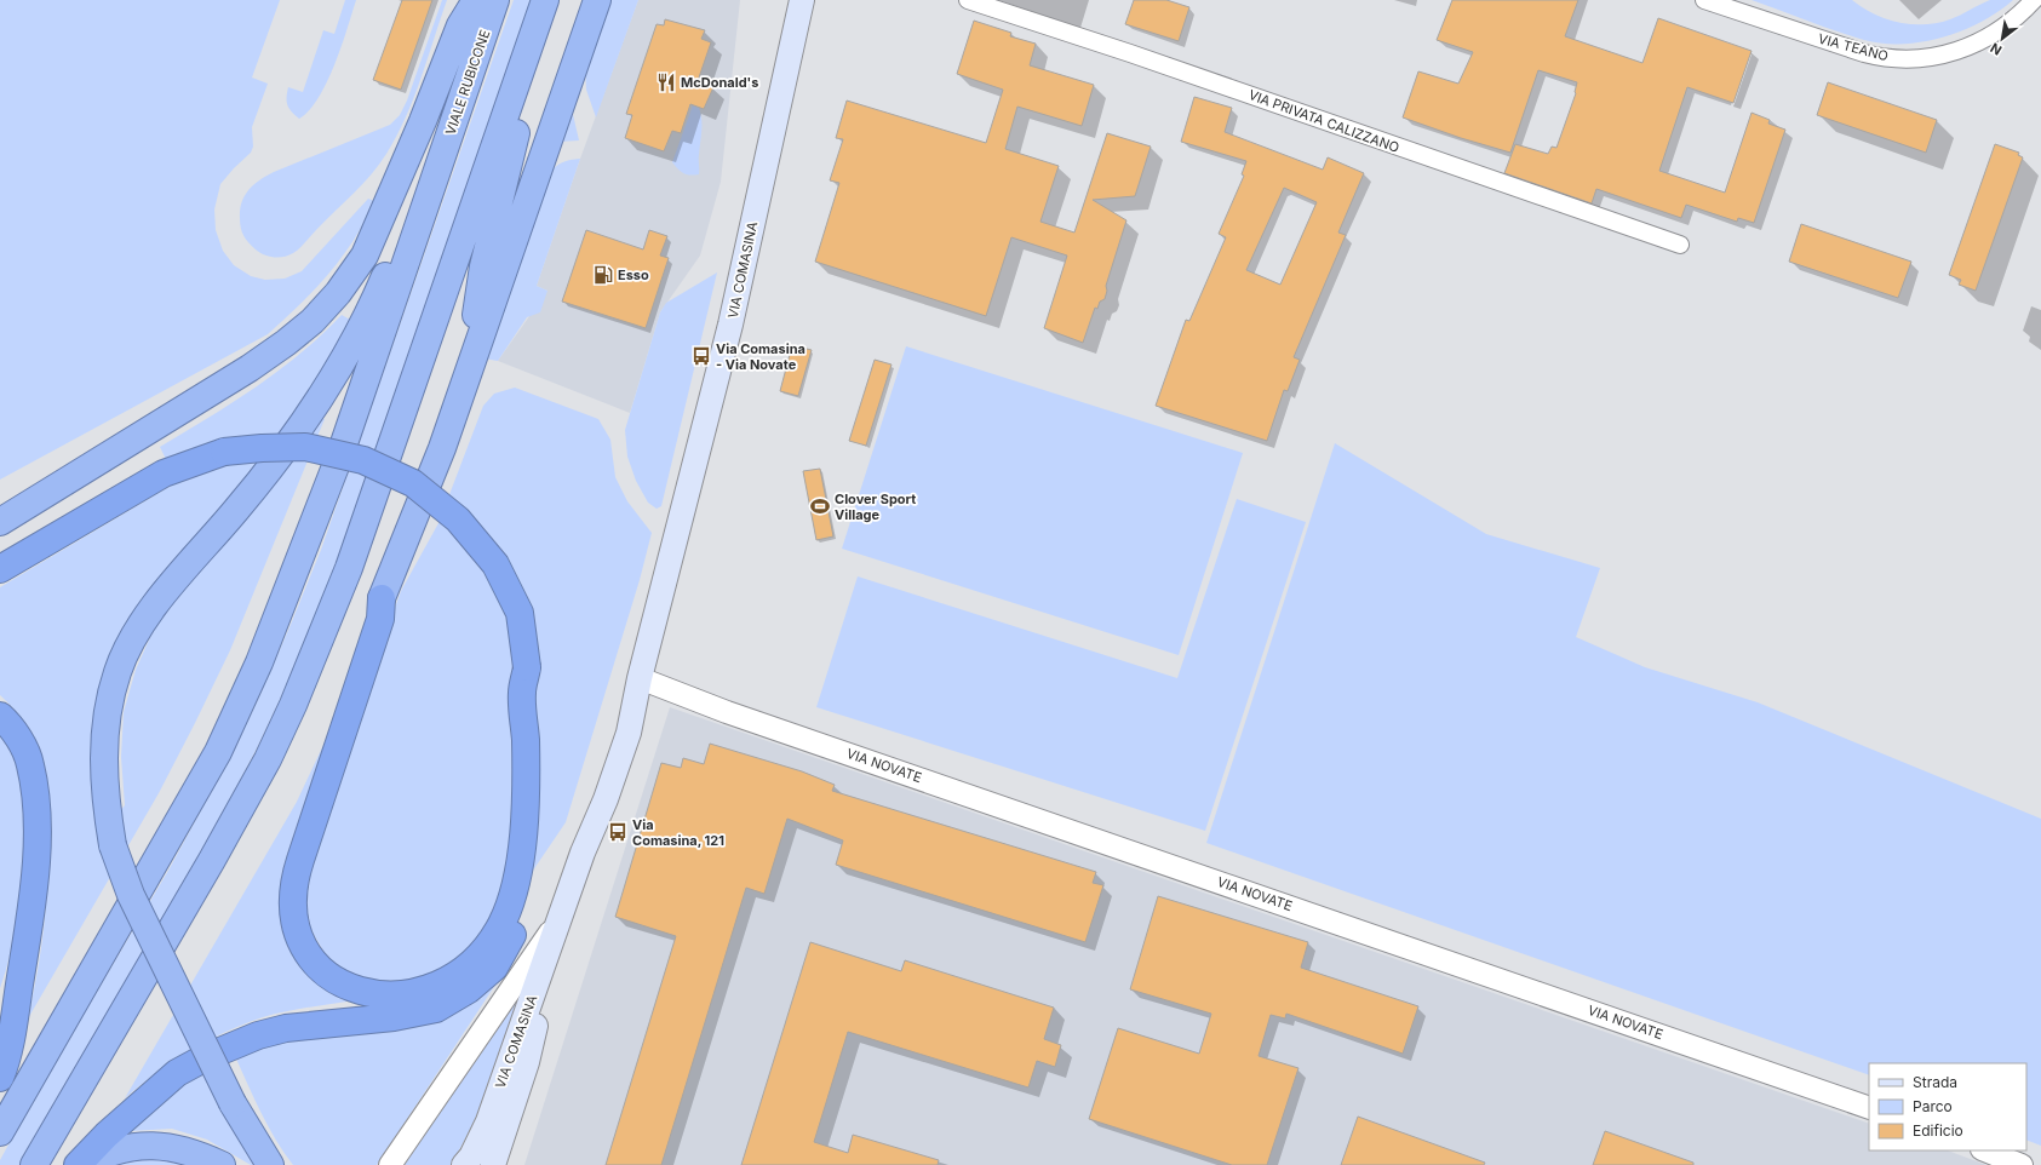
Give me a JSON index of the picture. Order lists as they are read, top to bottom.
{
  "streets": {
    "highway": ["VIALE RUBICONE"],
    "main road": ["VIA COMASINA"],
    "street": ["VIA TEANO", "VIA PRIVATA CALIZZANO", "VIA NOVATE"]
  },
  "crossings": [
    ["VIA COMASINA", "VIA NOVATE"]
  ],
  "places": {
    "restaurant": ["McDonald's"],
    "fuel station": ["Esso"],
    "bus stop": ["Via Comasina - Via Novate", "Via Comasina, 121"],
    "sports": ["Clover Sport Village"]
  },
  "legend": ["Strada", "Parco", "Edificio"],
  "north": "bottom left"
}
